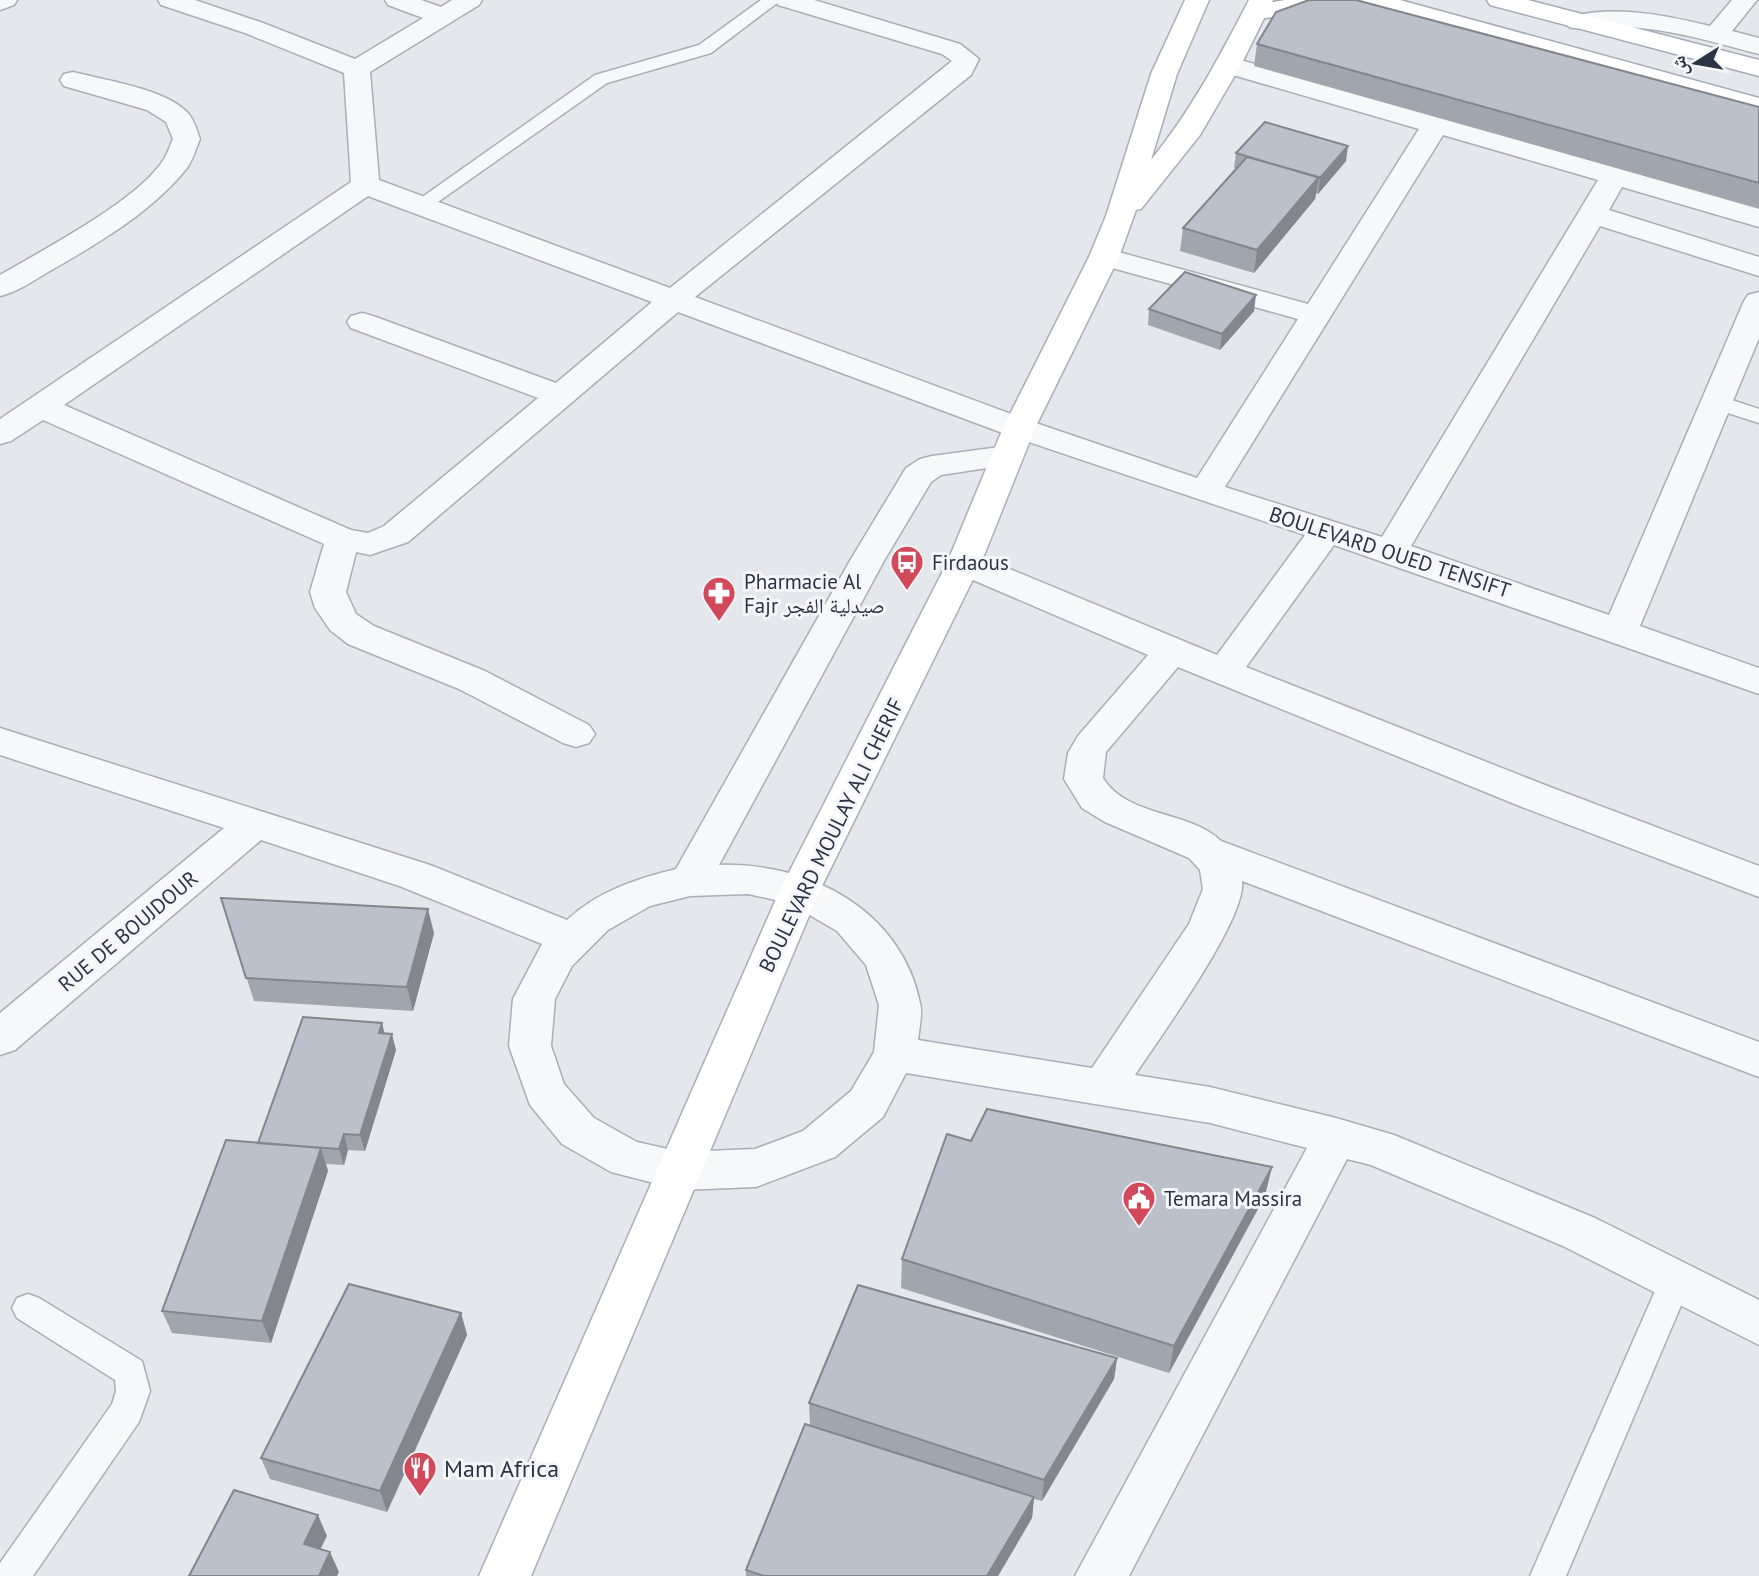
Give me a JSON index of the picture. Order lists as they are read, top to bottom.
{
  "streets": {
    "main road": ["BOULEVARD MOULAY ALI CHERIF"],
    "street": ["BOULEVARD OUED TENSIFT", "RUE DE BOUJDOUR"]
  },
  "crossings": [
    ["BOULEVARD OUED TENSIFT", "BOULEVARD MOULAY ALI CHERIF"]
  ],
  "places": {
    "bus stop": ["Firdaous"],
    "pharmacy": ["Pharmacie Al Fajr صيدلية الفجر"],
    "public building": ["Temara Massira"],
    "restaurant": ["Mam Africa"]
  },
  "north": "left"
}
